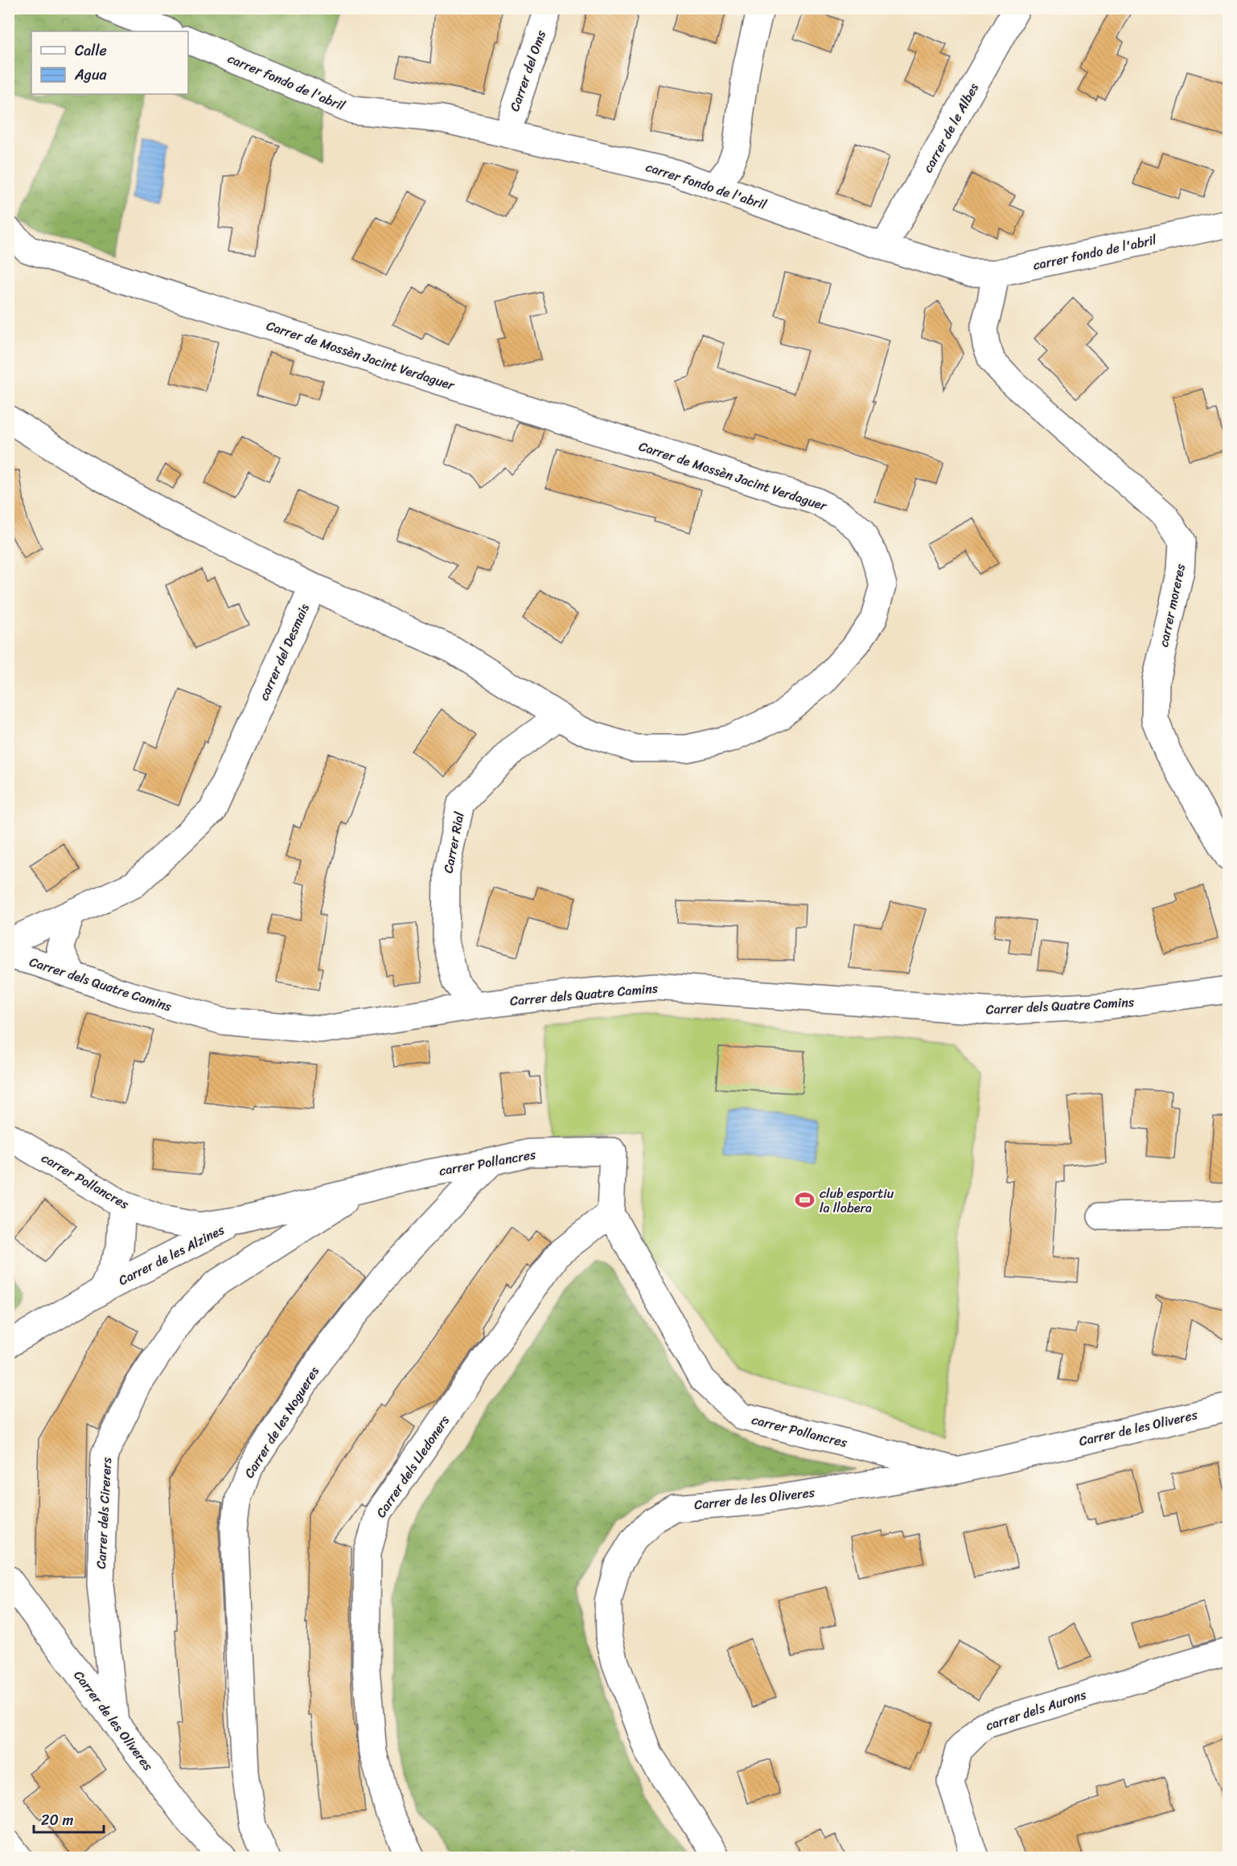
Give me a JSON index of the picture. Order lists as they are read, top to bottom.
{
  "streets": {
    "street": [
      "Carrer del Oms",
      "carrer fondo de l'abril",
      "carrer de le Albes",
      "Carrer de Mossèn Jacint Verdaguer",
      "carrer moreres",
      "carrer del Desmais",
      "Carrer Rial",
      "Carrer dels Quatre Camins",
      "carrer Pollancres",
      "Carrer de les Alzines",
      "Carrer de les Nogueres",
      "Carrer de les Oliveres",
      "Carrer dels Lledoners",
      "Carrer dels Cirerers",
      "carrer dels Aurons"
    ]
  },
  "crossings": [
    ["Carrer del Oms", "carrer fondo de l'abril"],
    ["carrer fondo de l'abril", "carrer de le Albes"],
    ["carrer fondo de l'abril", "carrer moreres"],
    ["Carrer de Mossèn Jacint Verdaguer", "carrer del Desmais"],
    ["Carrer de Mossèn Jacint Verdaguer", "Carrer Rial"],
    ["carrer del Desmais", "Carrer dels Quatre Camins"],
    ["Carrer Rial", "Carrer dels Quatre Camins"],
    ["carrer Pollancres", "Carrer de les Alzines"],
    ["carrer Pollancres", "Carrer de les Nogueres"],
    ["carrer Pollancres", "Carrer de les Oliveres"],
    ["carrer Pollancres", "Carrer dels Lledoners"],
    ["carrer Pollancres", "Carrer dels Cirerers"],
    ["Carrer de les Oliveres", "Carrer dels Cirerers"]
  ],
  "places": {
    "sports": ["club esportiu la llobera"]
  },
  "legend": ["Calle", "Agua"],
  "scale_bar": "20 m"
}
